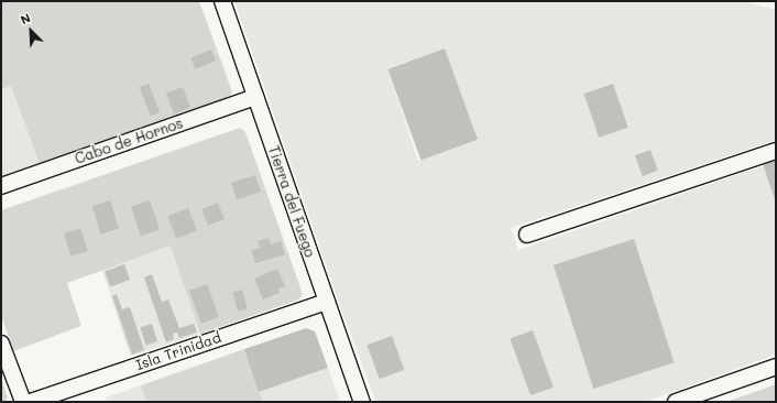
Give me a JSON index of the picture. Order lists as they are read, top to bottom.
{
  "streets": {
    "street": ["Cabo de Hornos", "Tierra del Fuego", "Isla Trinidad"]
  },
  "crossings": [
    ["Cabo de Hornos", "Tierra del Fuego"],
    ["Tierra del Fuego", "Isla Trinidad"]
  ],
  "north": "top left"
}
